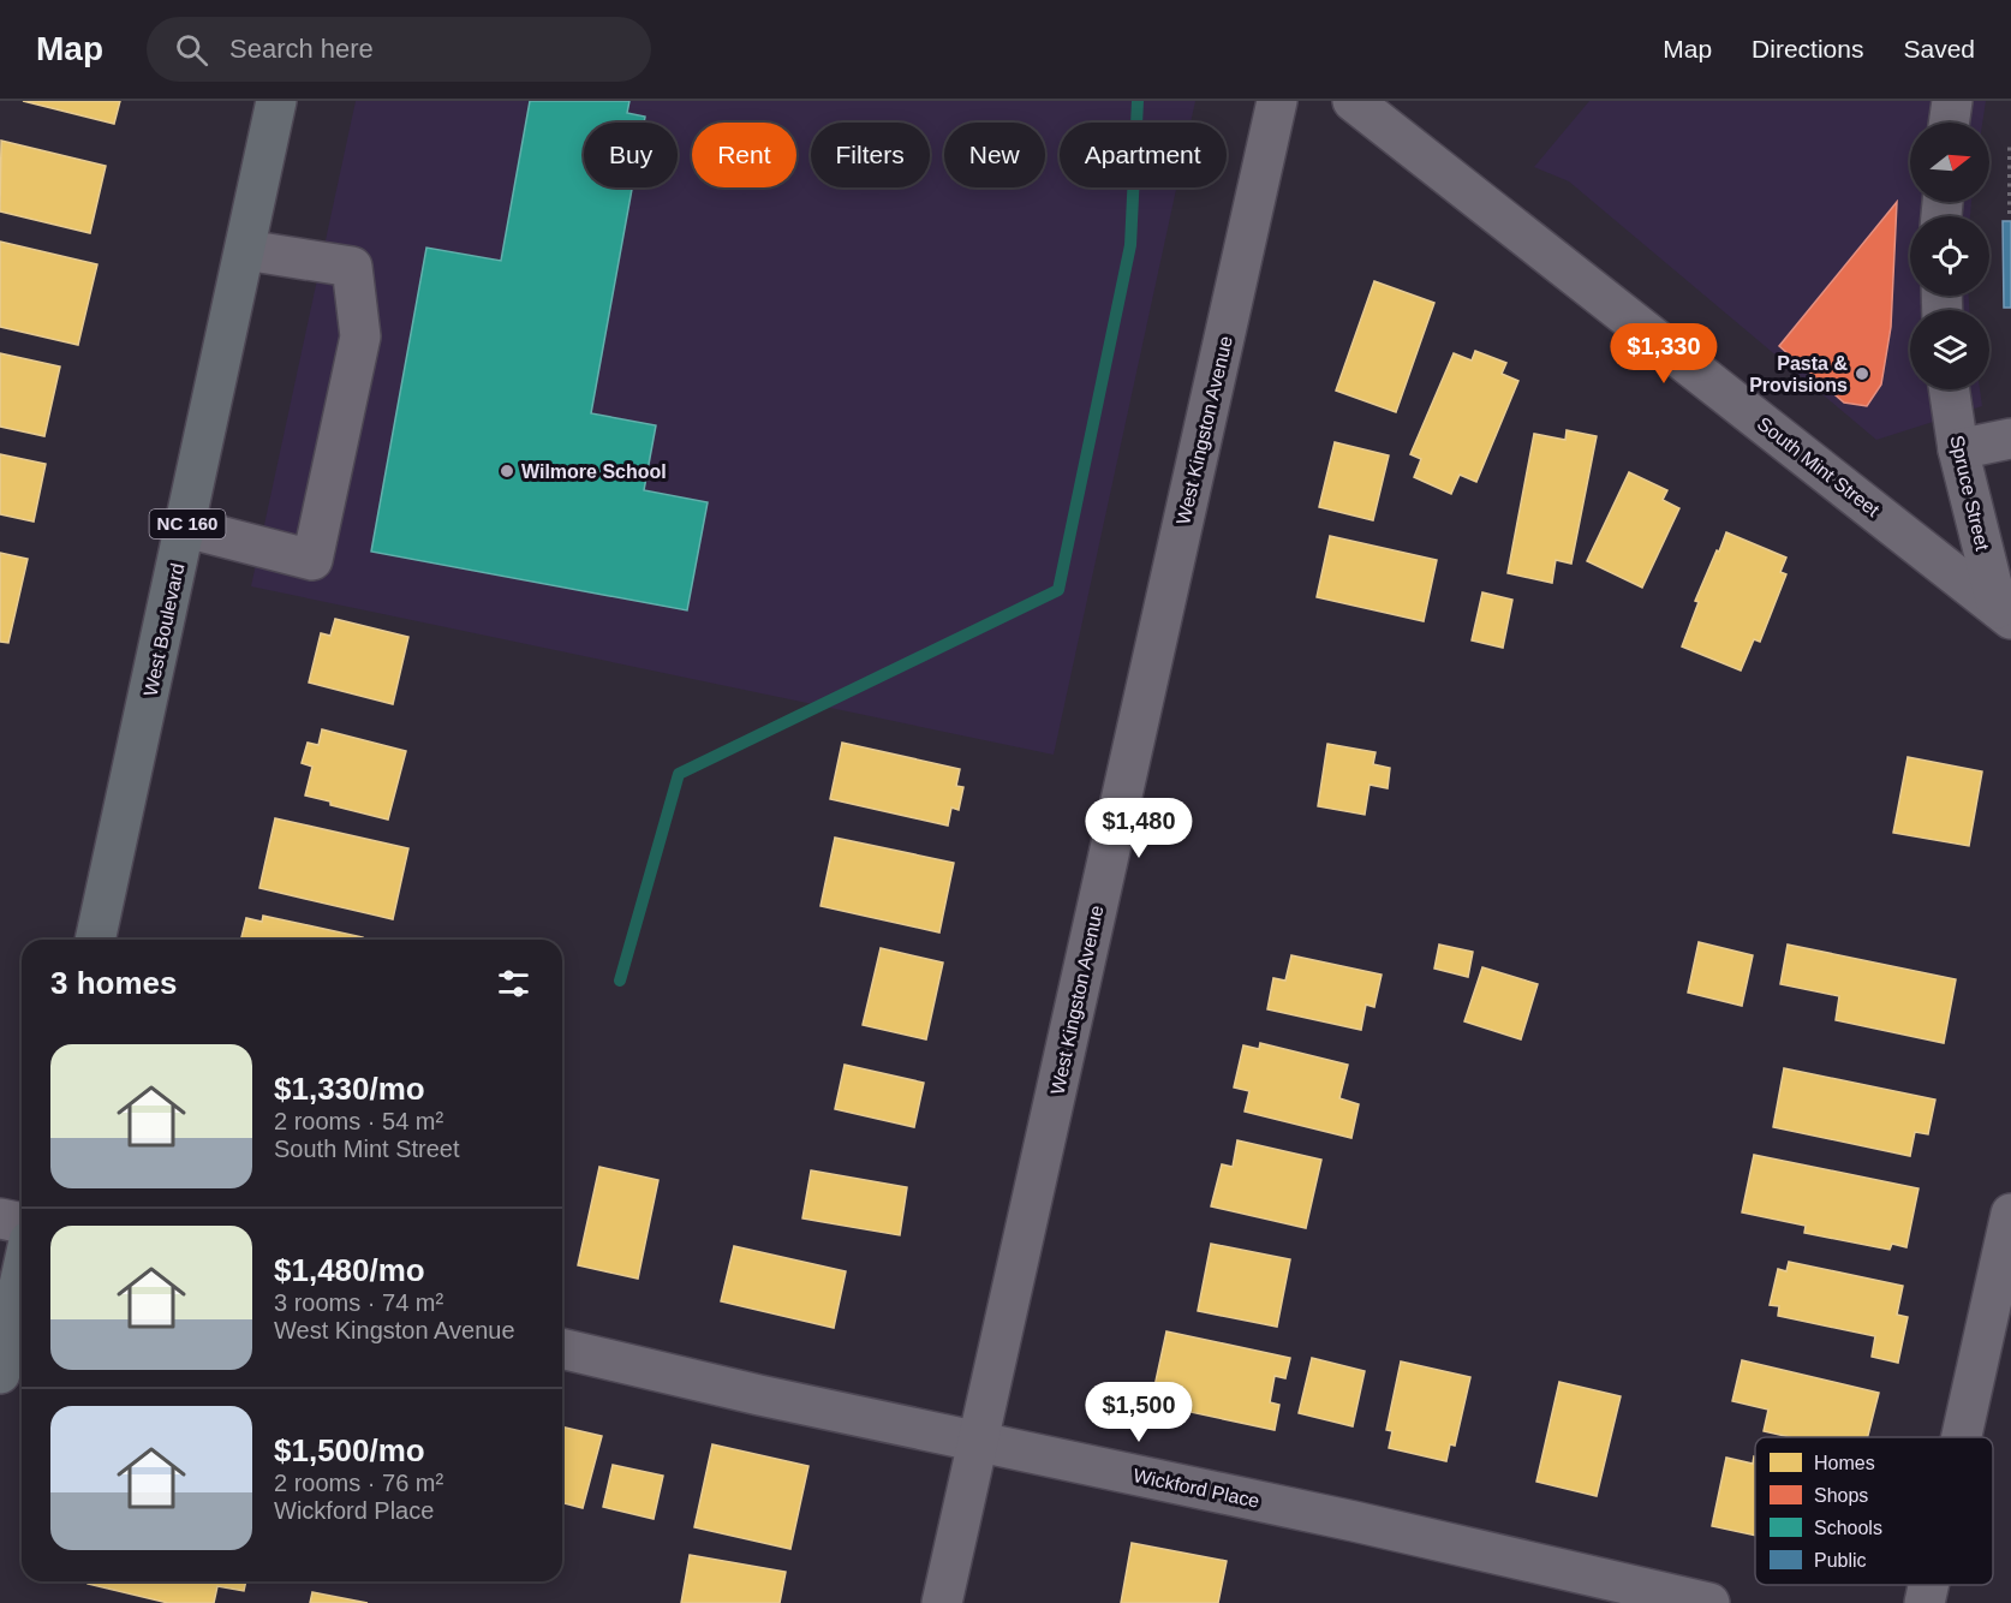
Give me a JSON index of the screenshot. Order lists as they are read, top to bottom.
{
  "streets": {
    "main road": ["NC 160", "West Boulevard"],
    "street": [
      "West Kingston Avenue",
      "South Mint Street",
      "Spruce Street",
      "Wickford Place"
    ]
  },
  "crossings": [
    ["West Kingston Avenue", "Wickford Place"],
    ["South Mint Street", "Spruce Street"]
  ],
  "places": ["Pasta & Provisions", "Wilmore School"],
  "legend": [
    "Homes",
    "Shops",
    "Schools",
    "Public"
  ],
  "north": "right",
  "page": {
    "header": "Map",
    "search": "Search here",
    "nav": ["Map", "Directions", "Saved"],
    "chip": [
      "Buy",
      "Rent",
      "Filters",
      "New",
      "Apartment"
    ],
    "price": ["$1,330", "$1,480", "$1,500"],
    "heading": "3 homes",
    "list": [
      {
        "name": "$1,330/mo",
        "note": "2 rooms · 54 m² · South Mint Street"
      },
      {
        "name": "$1,480/mo",
        "note": "3 rooms · 74 m² · West Kingston Avenue"
      },
      {
        "name": "$1,500/mo",
        "note": "2 rooms · 76 m² · Wickford Place"
      }
    ]
  }
}
